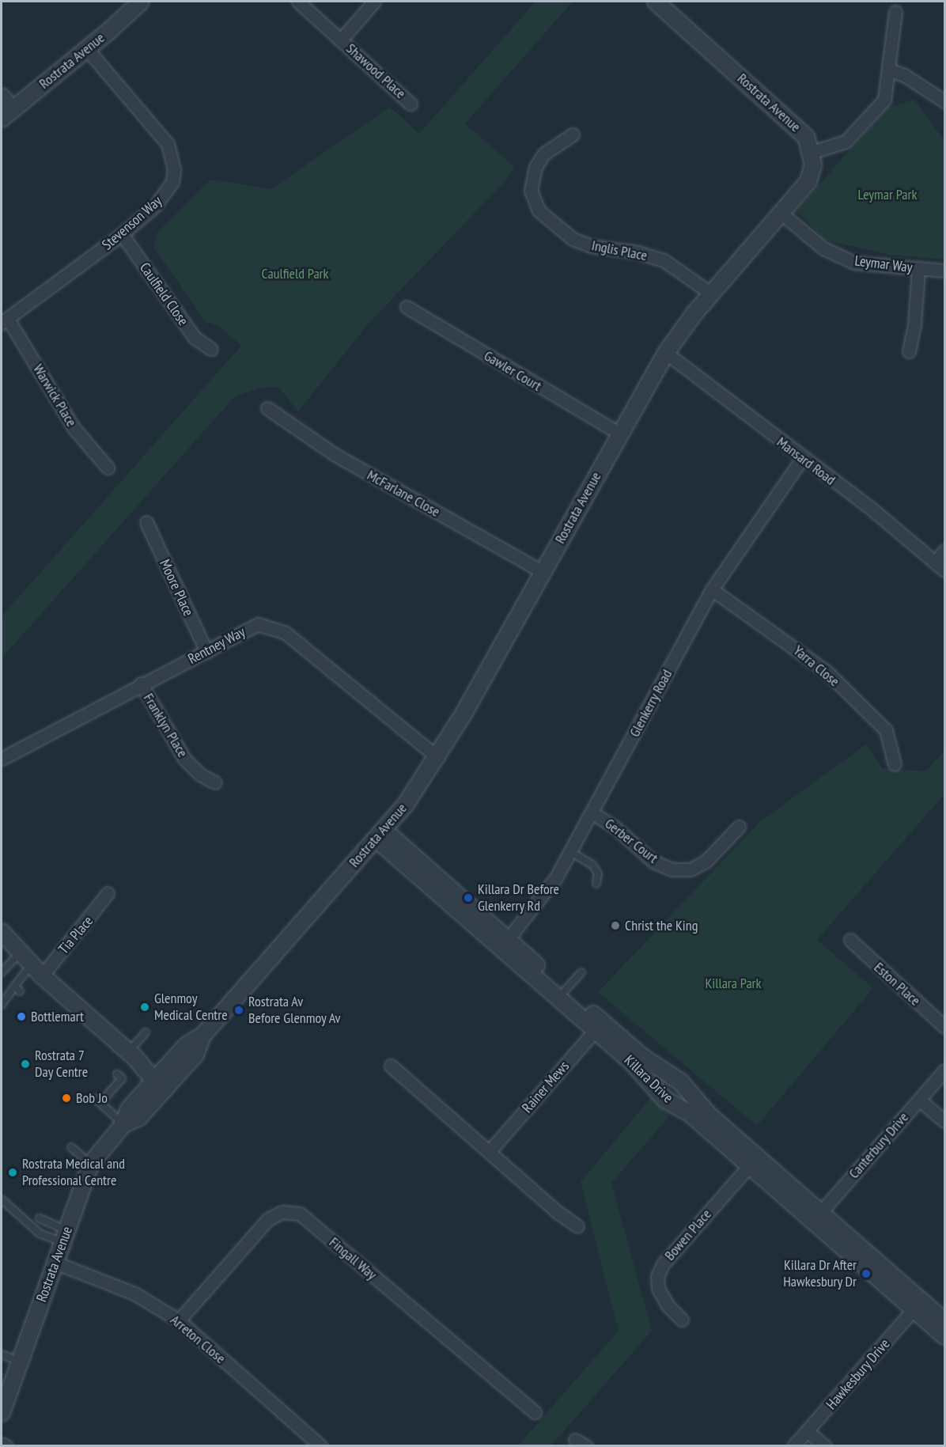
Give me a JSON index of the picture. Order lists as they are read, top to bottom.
{
  "streets": {
    "street": [
      "Rostrata Avenue",
      "Shawood Place",
      "Stevenson Way",
      "Inglis Place",
      "Leymar Way",
      "Caulfield Close",
      "Gawler Court",
      "Warwick Place",
      "Mansard Road",
      "McFarlane Close",
      "Moore Place",
      "Rentney Way",
      "Yarra Close",
      "Glenkerry Road",
      "Franklyn Place",
      "Gerber Court",
      "Tia Place",
      "Eston Place",
      "Killara Drive",
      "Rainer Mews",
      "Canterbury Drive",
      "Bowen Place",
      "Fingall Way",
      "Arreton Close",
      "Hawkesbury Drive"
    ]
  },
  "crossings": [
    ["Rostrata Avenue", "Stevenson Way"],
    ["Rostrata Avenue", "Inglis Place"],
    ["Rostrata Avenue", "Leymar Way"],
    ["Rostrata Avenue", "Gawler Court"],
    ["Rostrata Avenue", "Mansard Road"],
    ["Rostrata Avenue", "McFarlane Close"],
    ["Rostrata Avenue", "Rentney Way"],
    ["Rostrata Avenue", "Killara Drive"],
    ["Rostrata Avenue", "Arreton Close"],
    ["Stevenson Way", "Caulfield Close"],
    ["Stevenson Way", "Warwick Place"],
    ["Mansard Road", "Glenkerry Road"],
    ["Moore Place", "Rentney Way"],
    ["Rentney Way", "Franklyn Place"],
    ["Yarra Close", "Glenkerry Road"],
    ["Glenkerry Road", "Gerber Court"],
    ["Glenkerry Road", "Killara Drive"],
    ["Killara Drive", "Rainer Mews"],
    ["Killara Drive", "Canterbury Drive"],
    ["Killara Drive", "Bowen Place"],
    ["Killara Drive", "Hawkesbury Drive"],
    ["Fingall Way", "Arreton Close"]
  ],
  "parks": ["Leymar Park", "Caulfield Park", "Killara Park"],
  "places": [
    "Killara Dr Before Glenkerry Rd",
    "Christ the King",
    "Glenmoy Medical Centre",
    "Rostrata Av Before Glenmoy Av",
    "Bottlemart",
    "Rostrata 7 Day Centre",
    "Bob Jo",
    "Rostrata Medical and Professional Centre",
    "Killara Dr After Hawkesbury Dr"
  ]
}
